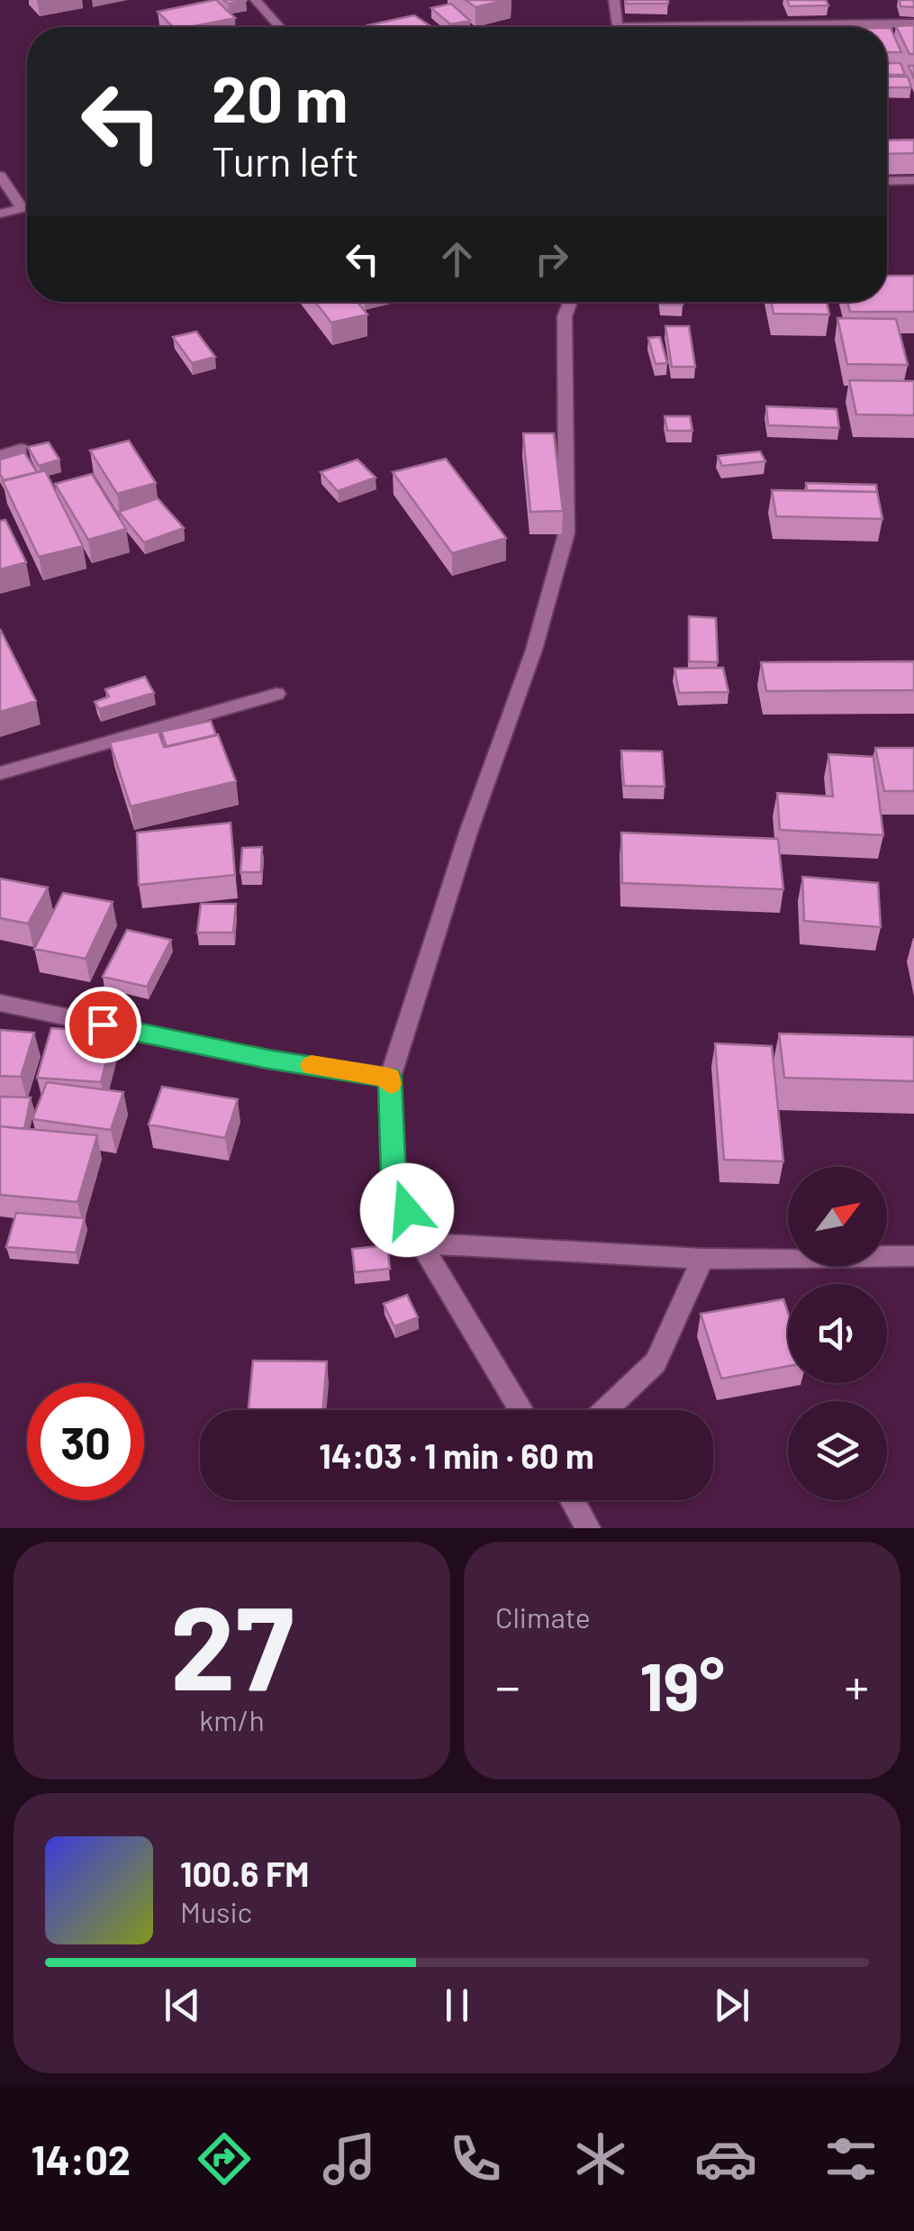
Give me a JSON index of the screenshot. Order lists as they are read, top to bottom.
{
  "north": "top right",
  "page": {
    "turn": ["20 m", "Turn left"],
    "limit": "30",
    "trip": "14:03 · 1 min · 60 m",
    "tile": [
      ["27", "km/h"],
      "Climate"
    ],
    "heat": ["−", "19°", "+"],
    "song": ["100.6 FM", "Music"],
    "tabs": "14:02"
  }
}
